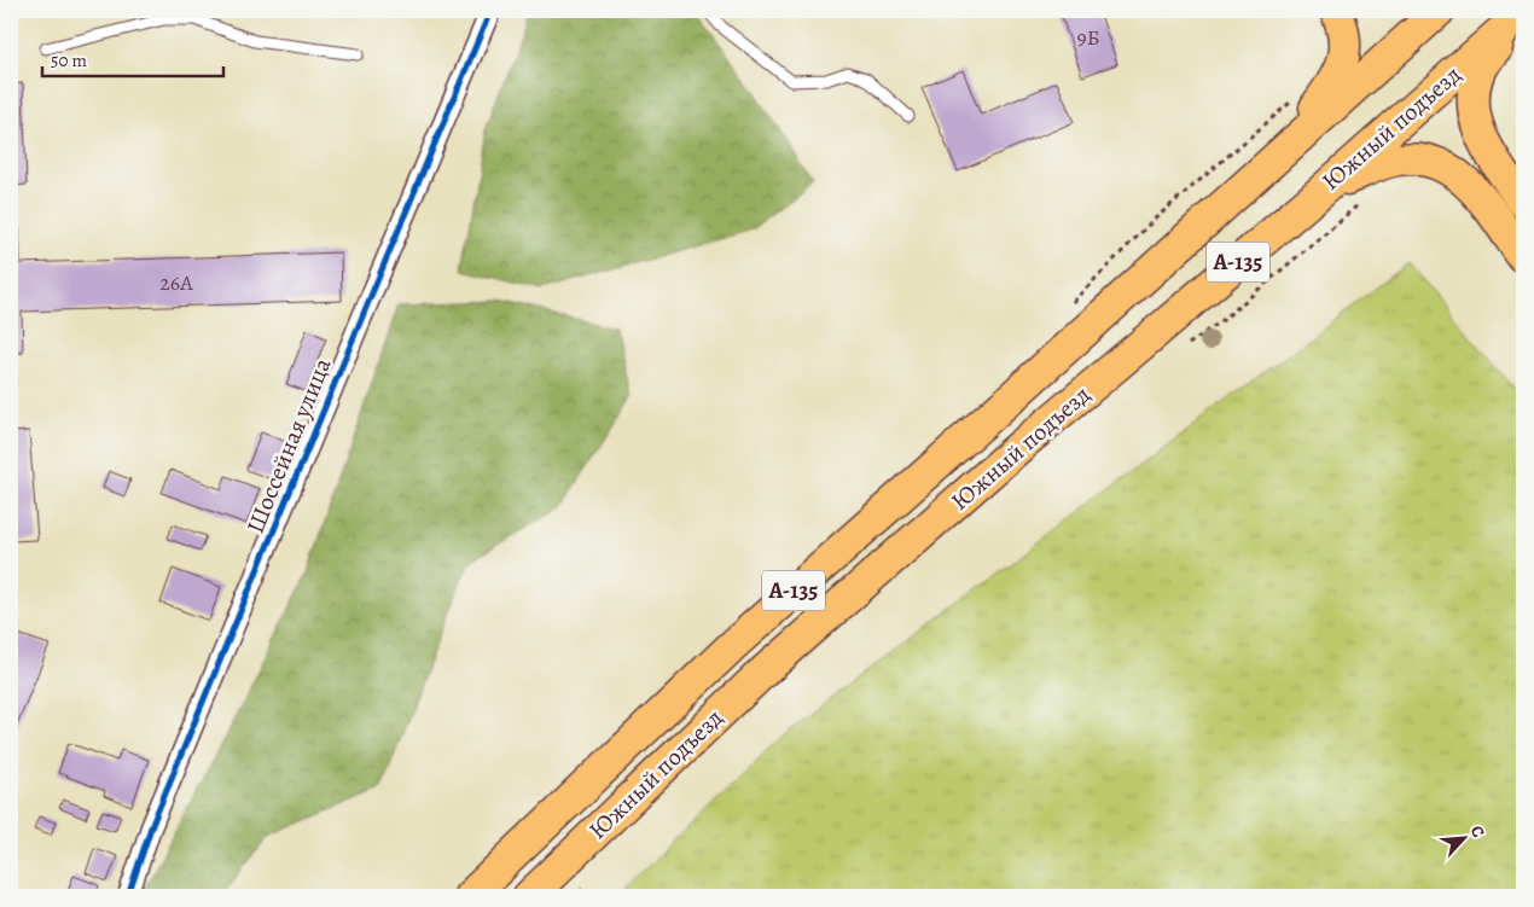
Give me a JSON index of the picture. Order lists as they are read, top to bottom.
{
  "streets": {
    "main road": ["Южный подъезд", "А-135"],
    "street": ["Шоссейная улица"]
  },
  "house_numbers": ["9Б", "26А"],
  "scale_bar": "50 m",
  "north": "top right"
}
